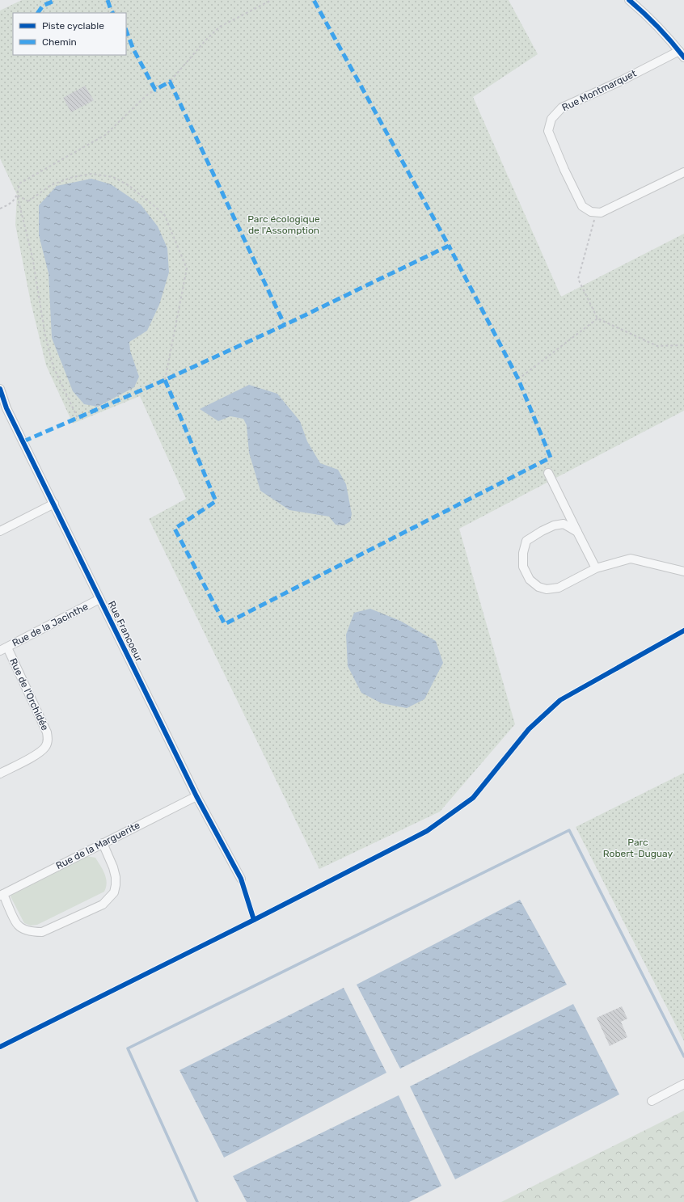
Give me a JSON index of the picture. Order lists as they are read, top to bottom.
{
  "streets": {
    "street": [
      "Rue Montmarquet",
      "Rue de la Jacinthe",
      "Rue Francoeur",
      "Rue de l'Orchidée",
      "Rue de la Marguerite"
    ]
  },
  "crossings": [
    ["Rue de la Jacinthe", "Rue Francoeur"],
    ["Rue de la Jacinthe", "Rue de l'Orchidée"],
    ["Rue Francoeur", "Rue de la Marguerite"]
  ],
  "parks": ["Parc écologique de l'Assomption", "Parc Robert-Duguay"],
  "legend": ["Piste cyclable", "Chemin"]
}
